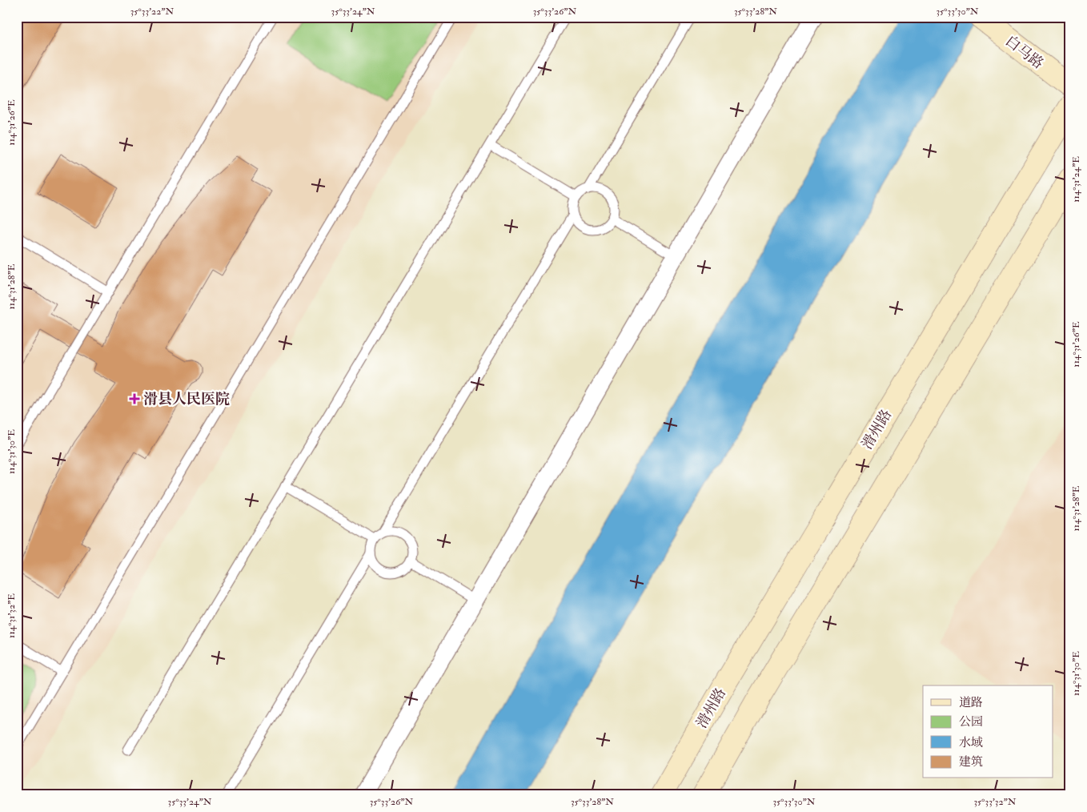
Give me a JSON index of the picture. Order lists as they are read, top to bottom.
{
  "streets": {
    "main road": ["白马路", "滑州路"]
  },
  "places": {
    "health": ["滑县人民医院"]
  },
  "legend": [
    "道路",
    "公园",
    "水域",
    "建筑"
  ],
  "coordinates": [
    "35°33'22\"N",
    "35°33'24\"N",
    "35°33'26\"N",
    "35°33'28\"N",
    "35°33'30\"N",
    "114°31'26\"E",
    "114°31'24\"E",
    "114°31'28\"E",
    "114°31'30\"E",
    "114°31'32\"E",
    "35°33'32\"N"
  ]
}
